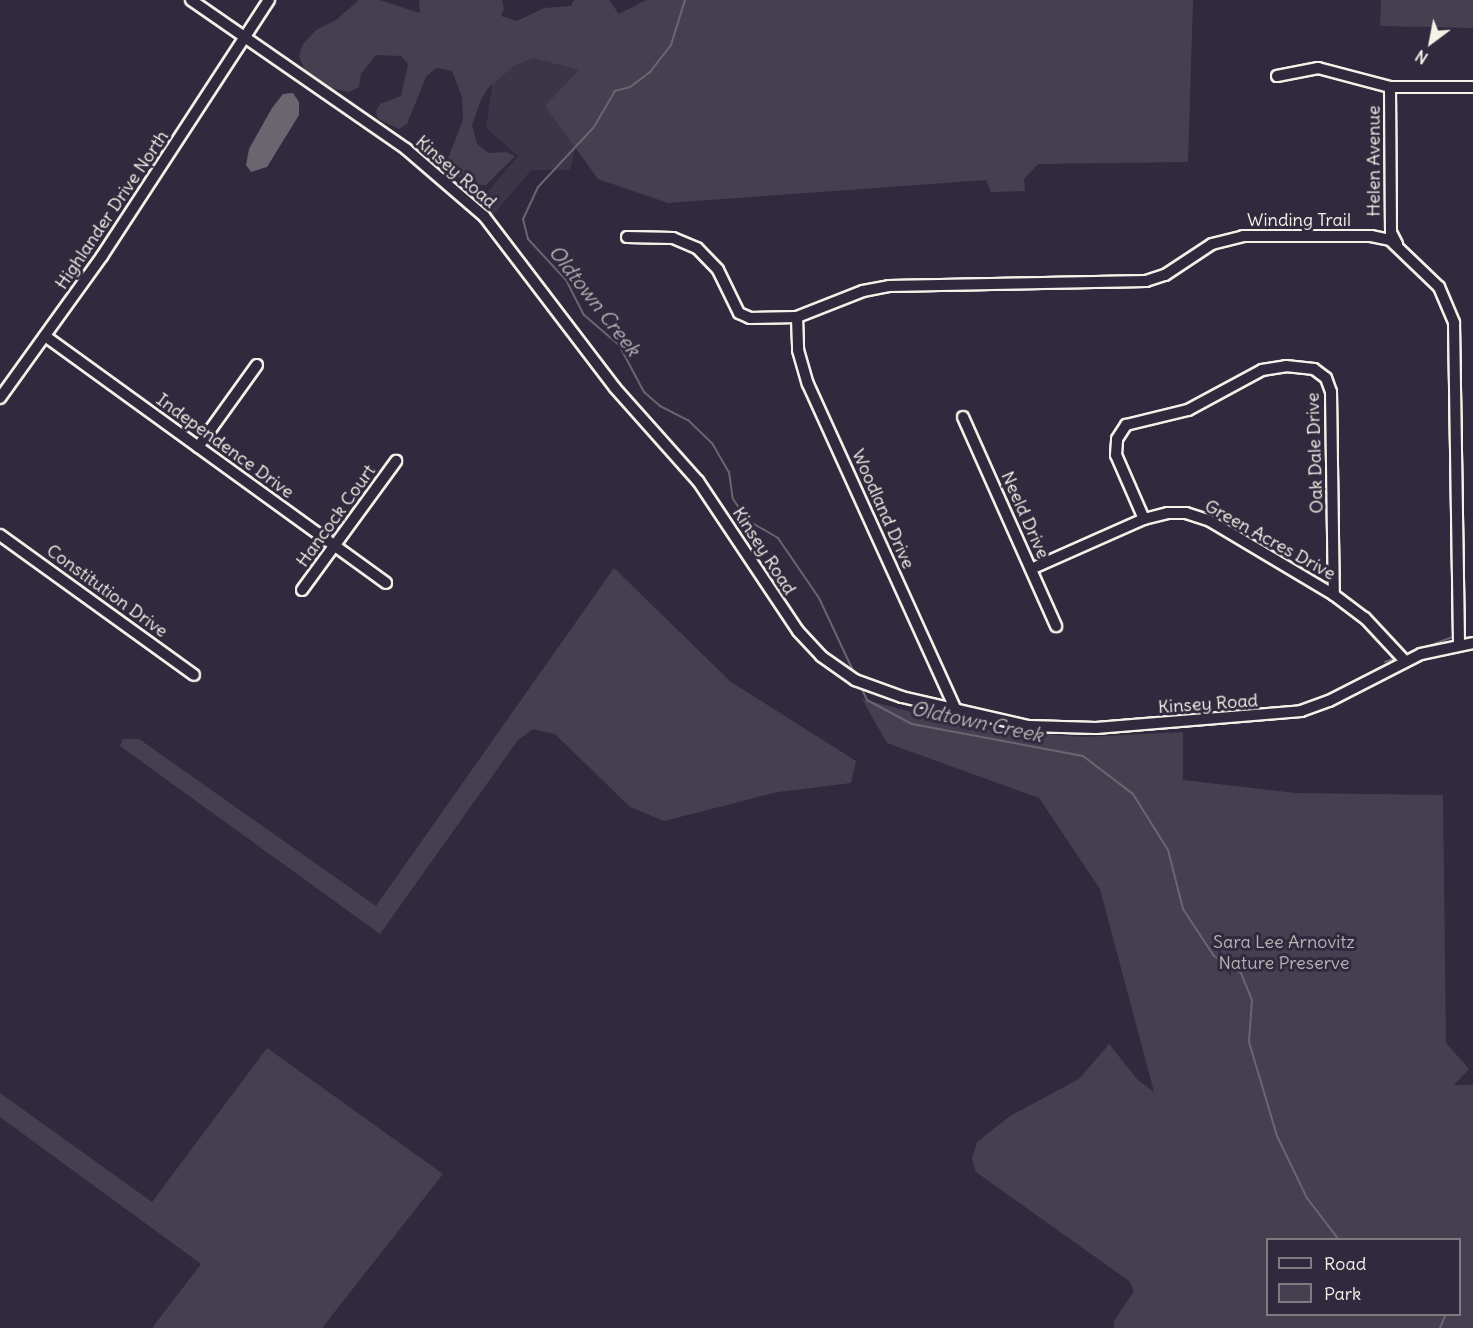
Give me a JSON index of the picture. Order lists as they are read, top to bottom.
{
  "streets": {
    "street": [
      "Helen Avenue",
      "Kinsey Road",
      "Highlander Drive North",
      "Winding Trail",
      "Independence Drive",
      "Oak Dale Drive",
      "Woodland Drive",
      "Neeld Drive",
      "Hancock Court",
      "Green Acres Drive",
      "Constitution Drive"
    ]
  },
  "crossings": [
    ["Helen Avenue", "Winding Trail"],
    ["Kinsey Road", "Highlander Drive North"],
    ["Kinsey Road", "Woodland Drive"],
    ["Kinsey Road", "Green Acres Drive"],
    ["Highlander Drive North", "Independence Drive"],
    ["Winding Trail", "Woodland Drive"],
    ["Independence Drive", "Hancock Court"],
    ["Oak Dale Drive", "Green Acres Drive"],
    ["Neeld Drive", "Green Acres Drive"]
  ],
  "water": ["Oldtown Creek"],
  "parks": ["Sara Lee Arnovitz Nature Preserve"],
  "legend": ["Road", "Park"],
  "north": "bottom left"
}
